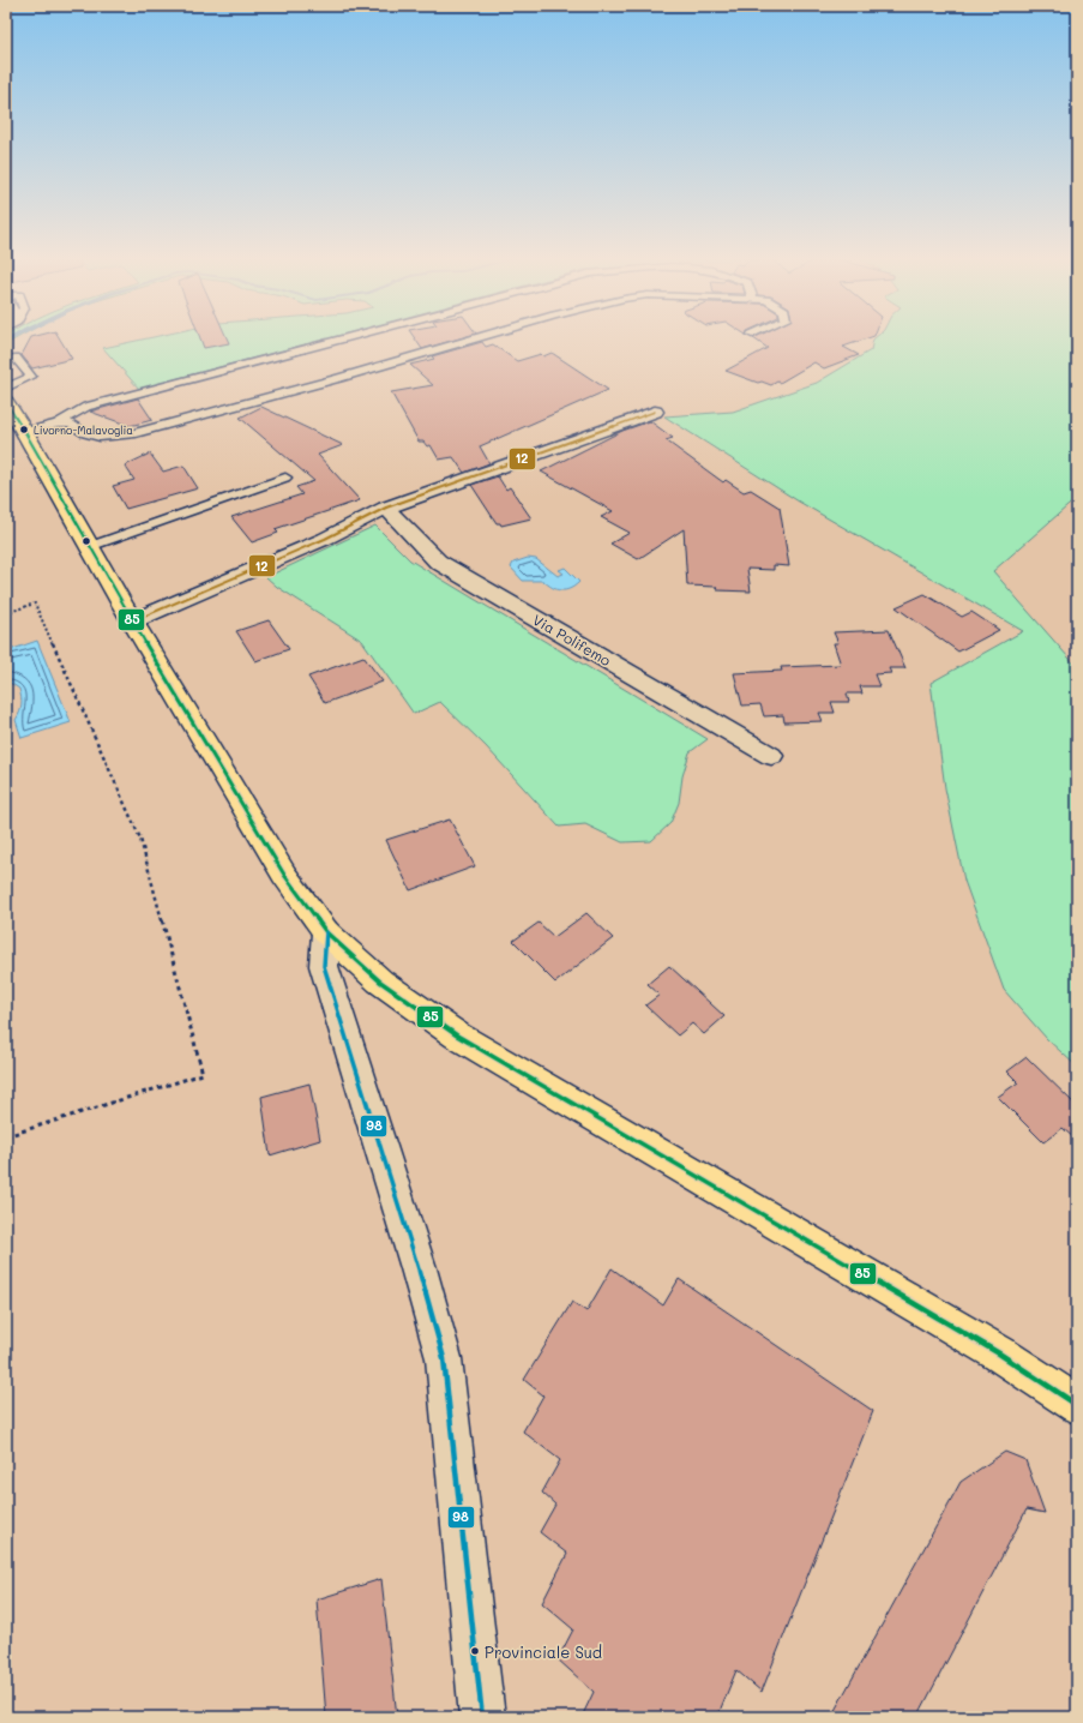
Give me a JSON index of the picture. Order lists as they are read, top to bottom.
{
  "streets": {
    "street": ["Via Polifemo"]
  },
  "places": ["Livorno-Malavoglia", "Provinciale Sud"],
  "lines": ["transit line 85", "transit line 12", "transit line 98"]
}
